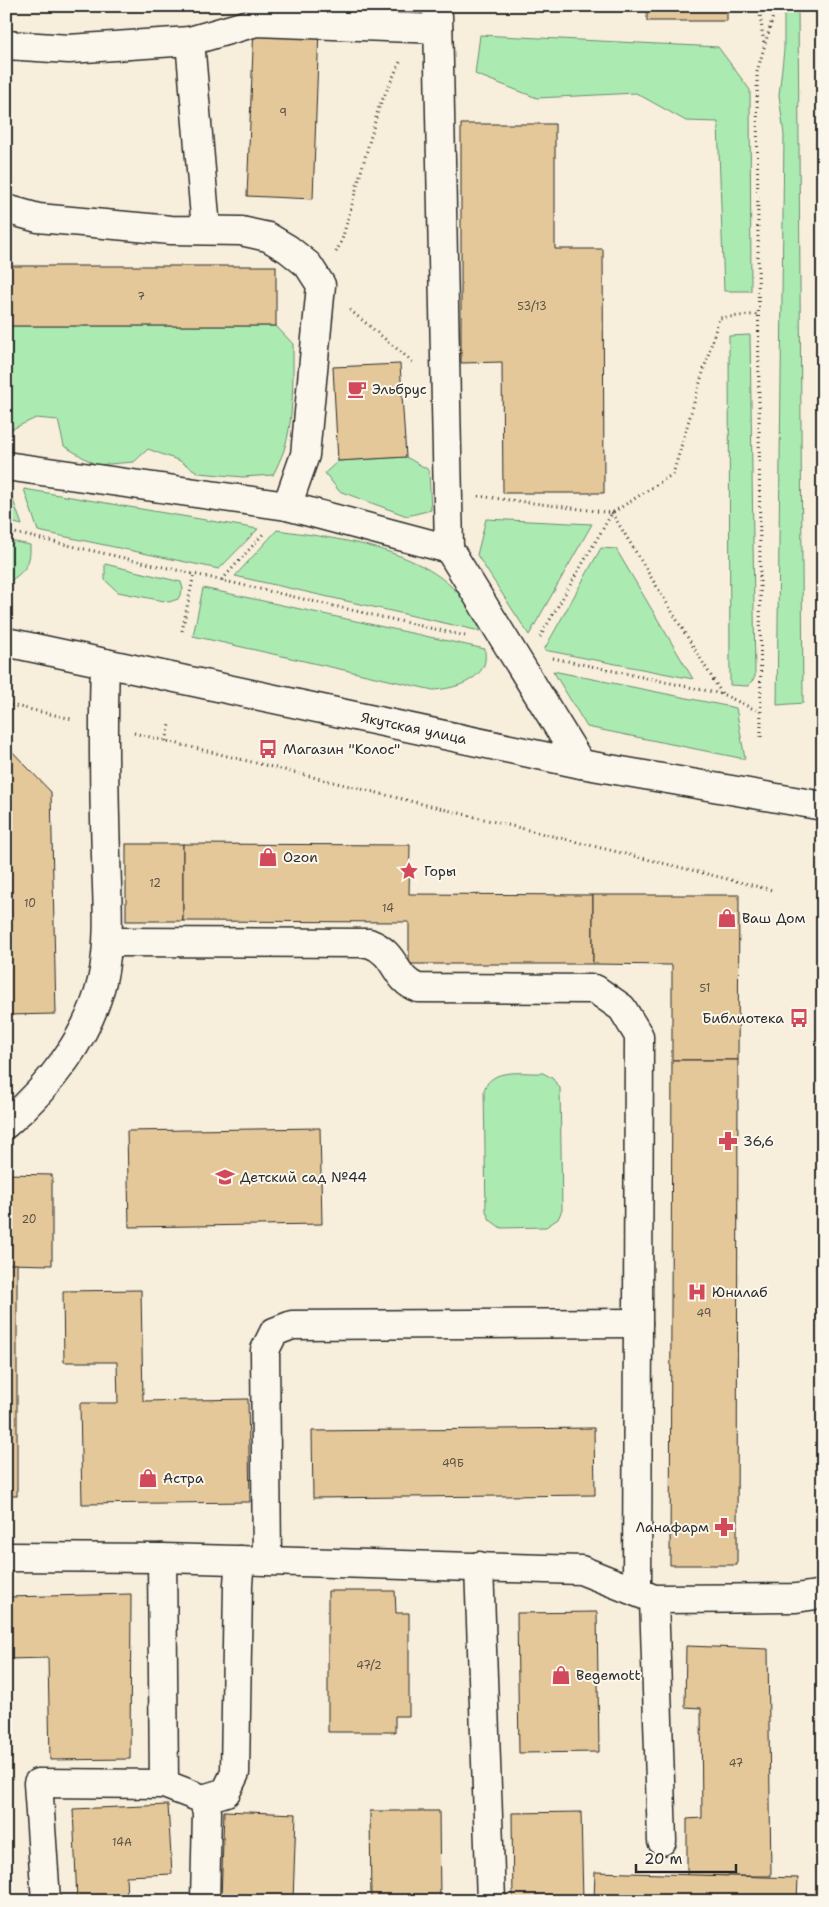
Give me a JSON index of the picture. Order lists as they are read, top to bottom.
{
  "streets": {
    "street": ["Якутская улица"]
  },
  "places": {
    "cafe": ["Эльбрус"],
    "bus stop": ["Магазин \"Колос\"", "Библиотека"],
    "shop": [
      "Ozon",
      "Ваш Дом",
      "Астра",
      "Begemott"
    ],
    "place": ["Горы"],
    "pharmacy": ["36,6", "Ланафарм"],
    "school or university": ["Детский сад №44"],
    "hospital": ["Юнилаб"]
  },
  "house_numbers": [
    "9",
    "7",
    "53/13",
    "12",
    "10",
    "14",
    "51",
    "20",
    "49",
    "49Б",
    "47/2",
    "47",
    "14А"
  ],
  "scale_bar": "20 m"
}
